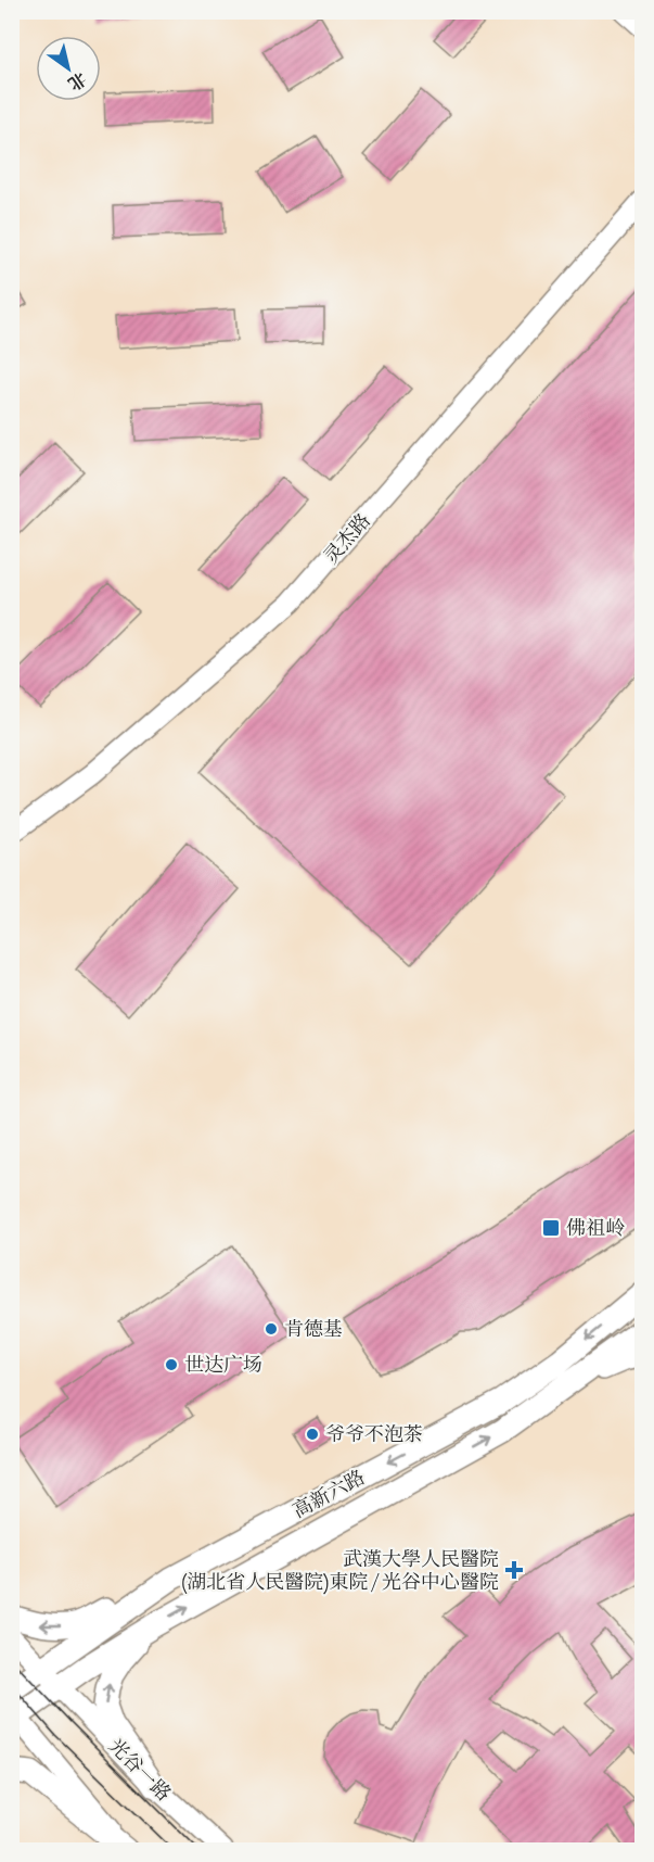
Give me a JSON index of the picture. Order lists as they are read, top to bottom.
{
  "streets": {
    "main road": ["高新六路"],
    "street": ["灵杰路", "光谷一路"]
  },
  "crossings": [
    ["高新六路", "光谷一路"]
  ],
  "places": {
    "transit": ["佛祖岭"],
    "other": ["肯德基", "世达广场", "爷爷不泡茶"],
    "health": ["武漢大學人民醫院 (湖北省人民醫院)東院 / 光谷中心醫院"]
  },
  "north": "bottom right"
}
